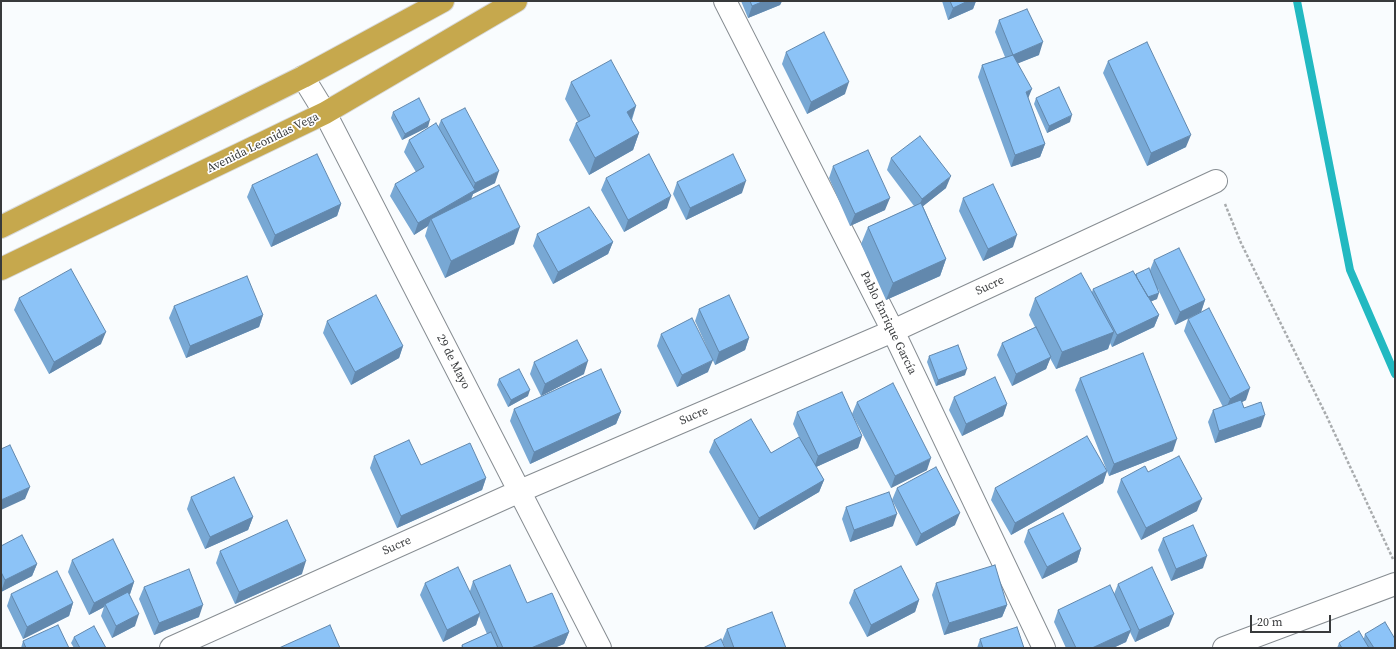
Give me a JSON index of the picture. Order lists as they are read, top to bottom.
{
  "streets": {
    "highway": ["Avenida Leonidas Vega"],
    "street": ["Sucre", "Pablo Enrique García", "29 de Mayo"]
  },
  "crossings": [
    ["Avenida Leonidas Vega", "29 de Mayo"],
    ["Sucre", "Pablo Enrique García"],
    ["Sucre", "29 de Mayo"]
  ],
  "scale_bar": "20 m"
}
